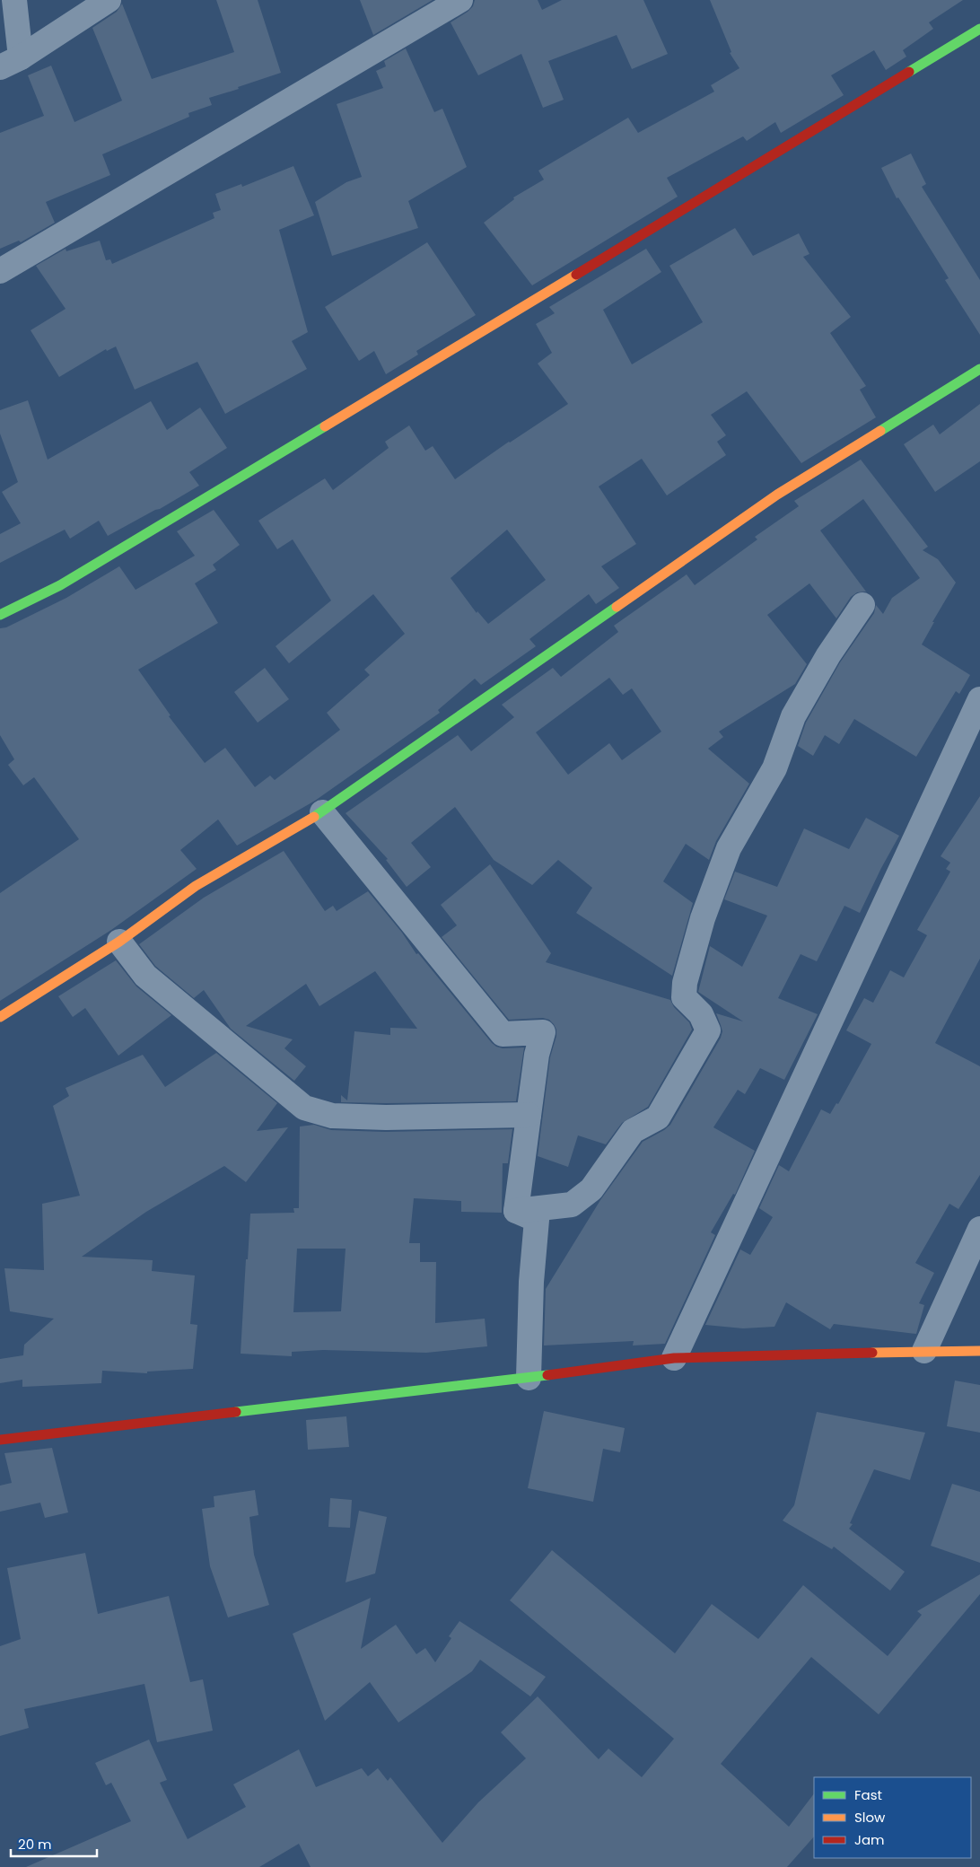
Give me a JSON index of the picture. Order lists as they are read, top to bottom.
{
  "legend": ["Fast", "Slow", "Jam"],
  "scale_bar": "20 m"
}
